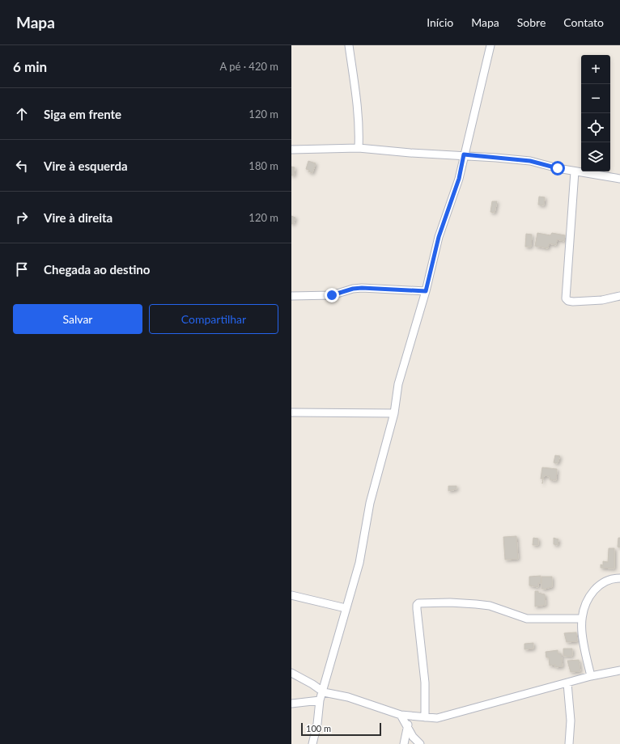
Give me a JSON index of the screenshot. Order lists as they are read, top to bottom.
{
  "scale_bar": "100 m",
  "page": {
    "header": "Mapa",
    "nav": [
      "Início",
      "Mapa",
      "Sobre",
      "Contato"
    ],
    "heading": ["6 min", "A pé · 420 m"],
    "map_buttons": ["+", "−"],
    "list": [
      ["Siga em frente", "120 m"],
      ["Vire à esquerda", "180 m"],
      ["Vire à direita", "120 m"],
      "Chegada ao destino"
    ],
    "buttons": ["Salvar", "Compartilhar"],
    "scale": "100 m"
  }
}
